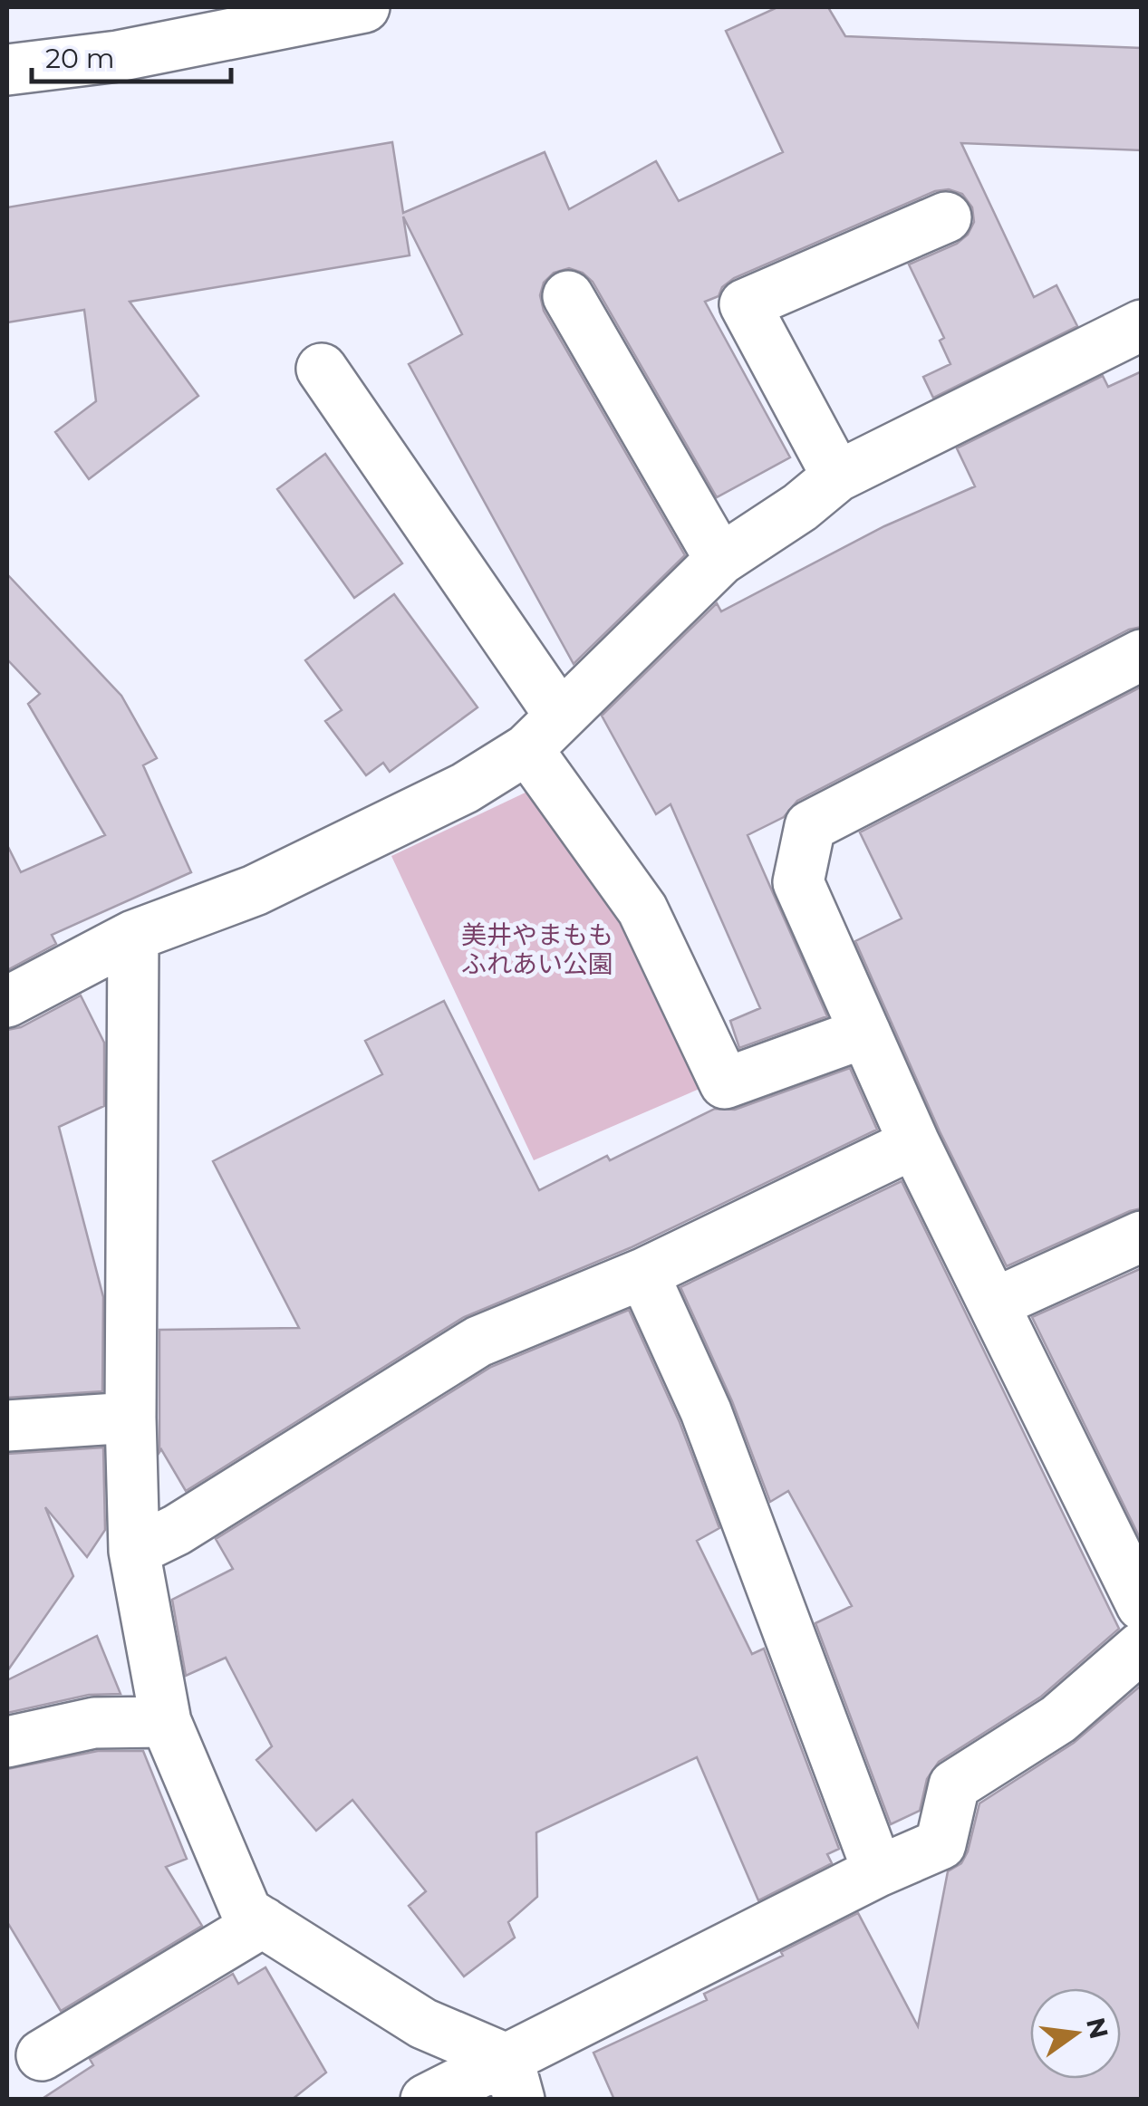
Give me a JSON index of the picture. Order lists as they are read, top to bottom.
{
  "parks": ["美井やまもも ふれあい公園"],
  "scale_bar": "20 m",
  "north": "right"
}
